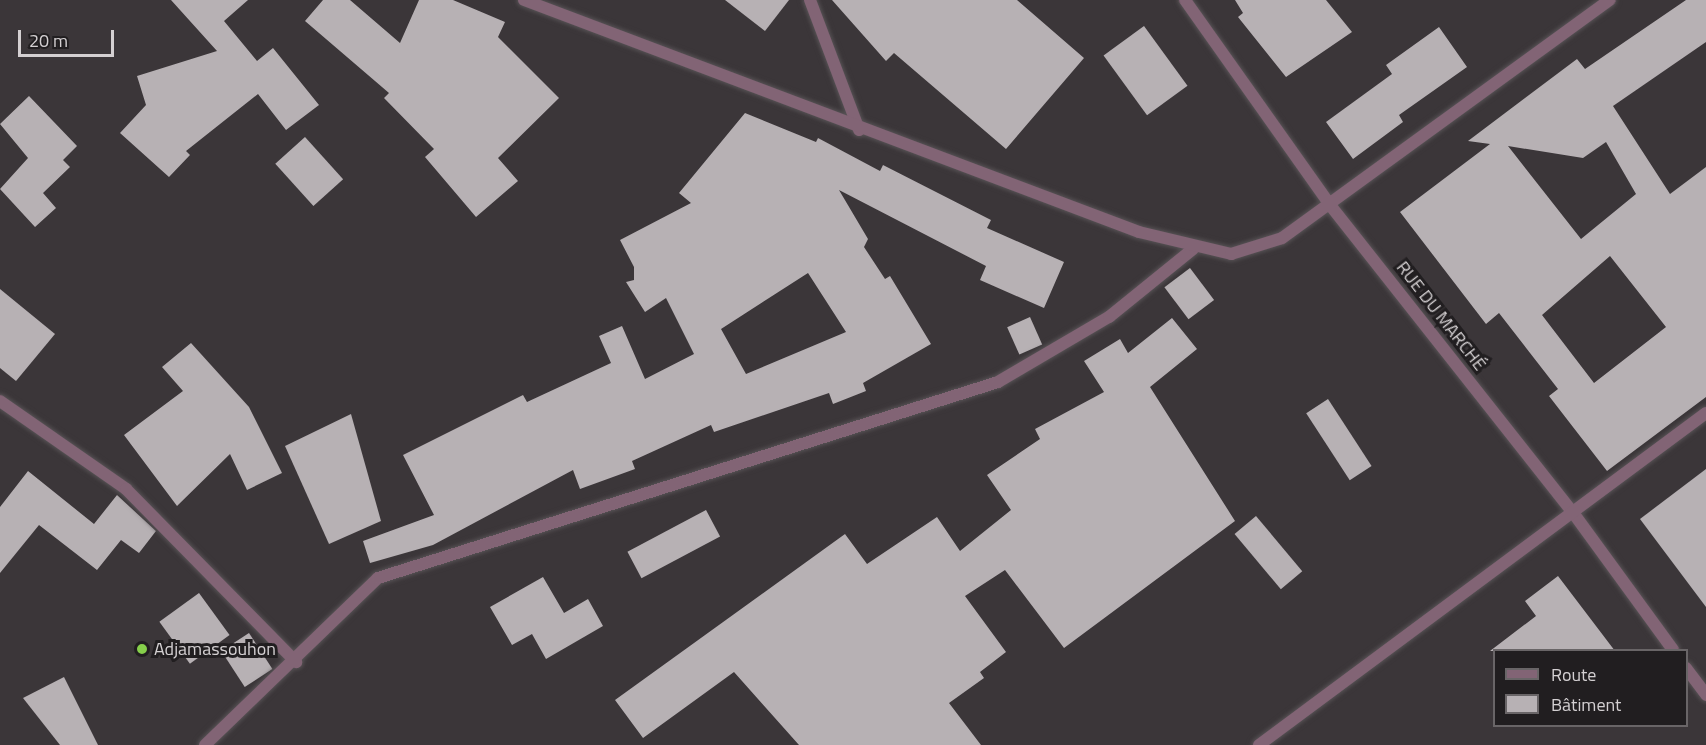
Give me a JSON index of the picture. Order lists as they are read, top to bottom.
{
  "streets": {
    "street": ["RUE DU MARCHÉ"]
  },
  "places": ["Adjamassouhon"],
  "legend": ["Route", "Bâtiment"],
  "scale_bar": "20 m"
}
